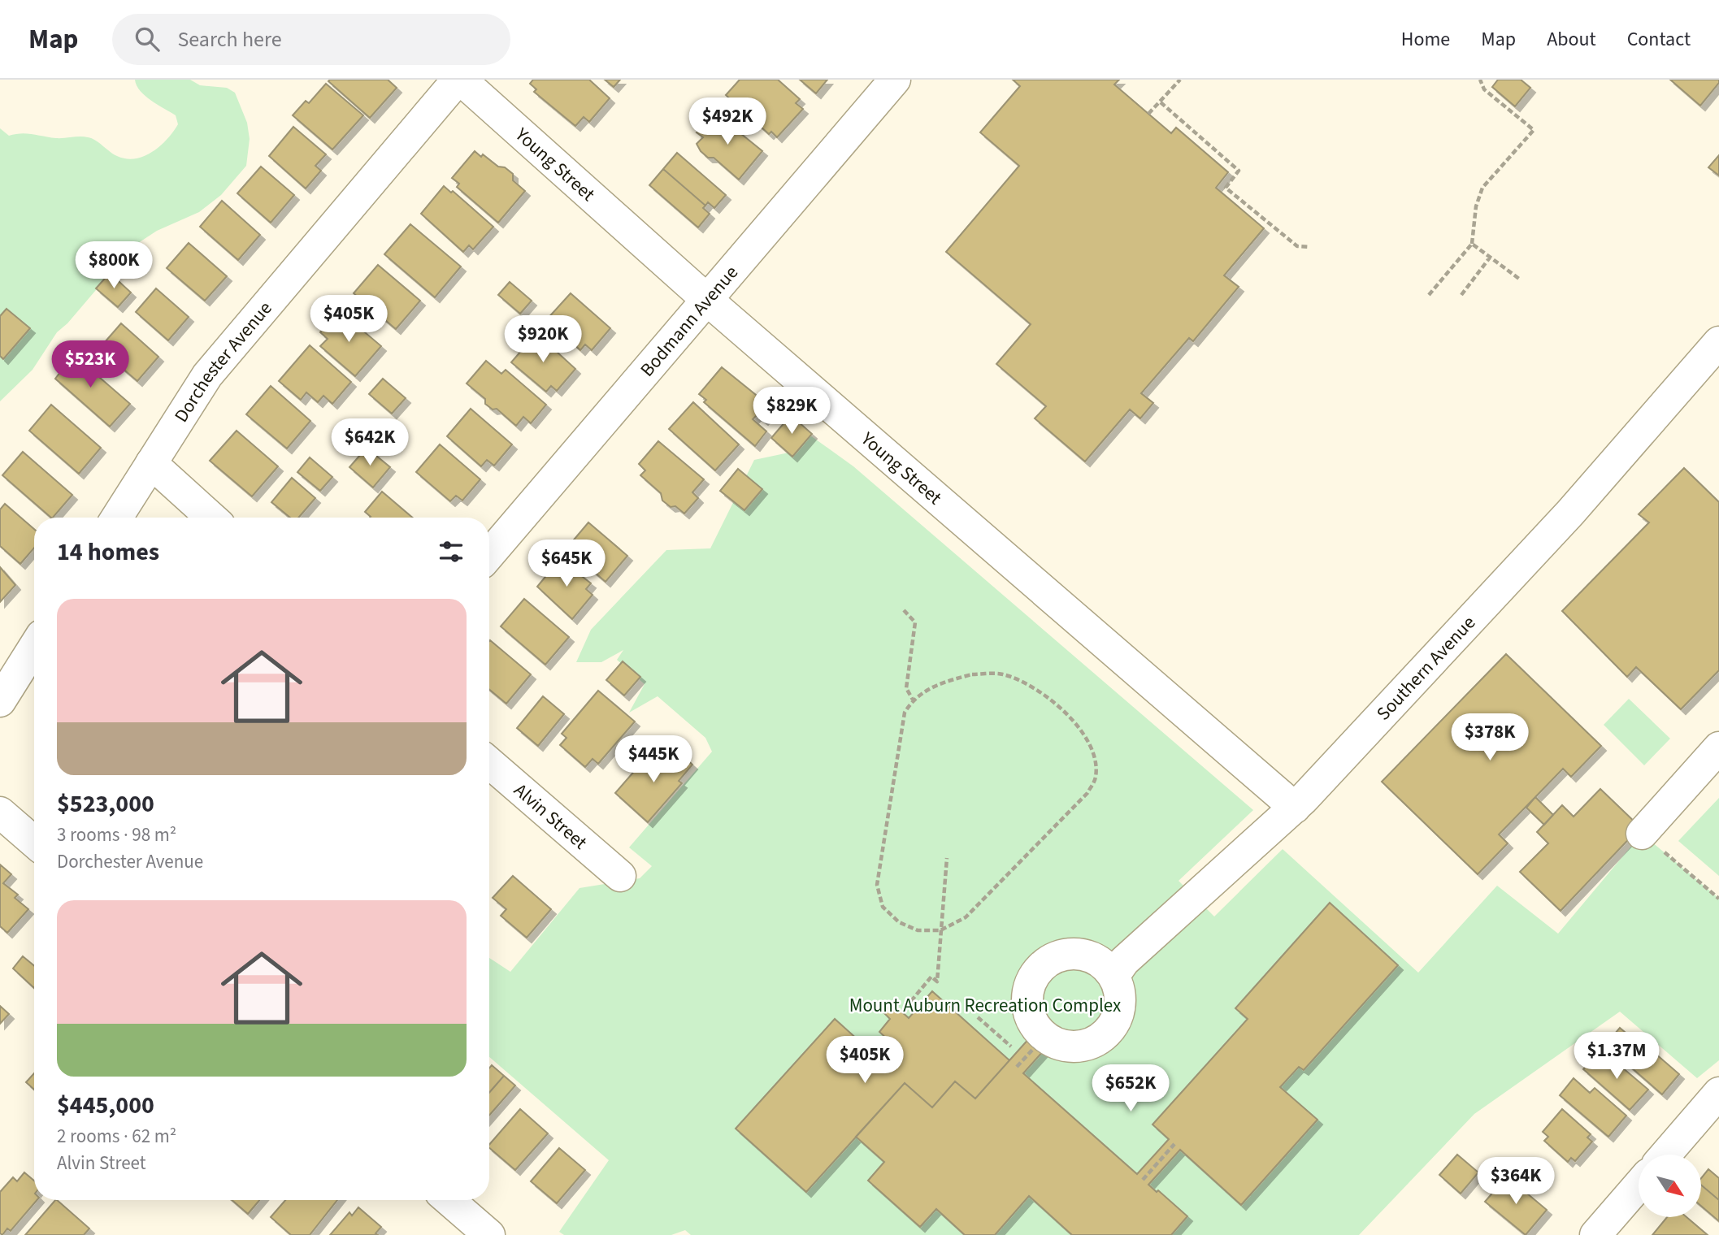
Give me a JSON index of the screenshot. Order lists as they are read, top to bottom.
{
  "streets": {
    "street": [
      "Young Street",
      "Bodmann Avenue",
      "Dorchester Avenue",
      "Southern Avenue",
      "Alvin Street"
    ]
  },
  "crossings": [
    ["Young Street", "Bodmann Avenue"],
    ["Young Street", "Dorchester Avenue"],
    ["Young Street", "Southern Avenue"]
  ],
  "parks": ["Mount Auburn Recreation Complex"],
  "north": "bottom right",
  "page": {
    "header": "Map",
    "search": "Search here",
    "nav": [
      "Home",
      "Map",
      "About",
      "Contact"
    ],
    "price": [
      "$492K",
      "$800K",
      "$405K",
      "$920K",
      "$523K",
      "$829K",
      "$642K",
      "$645K",
      "$378K",
      "$445K",
      "$1.37M",
      "$405K",
      "$652K",
      "$364K"
    ],
    "heading": "14 homes",
    "list": [
      {
        "name": "$523,000",
        "note": "3 rooms · 98 m² · Dorchester Avenue"
      },
      {
        "name": "$445,000",
        "note": "2 rooms · 62 m² · Alvin Street"
      }
    ]
  }
}
